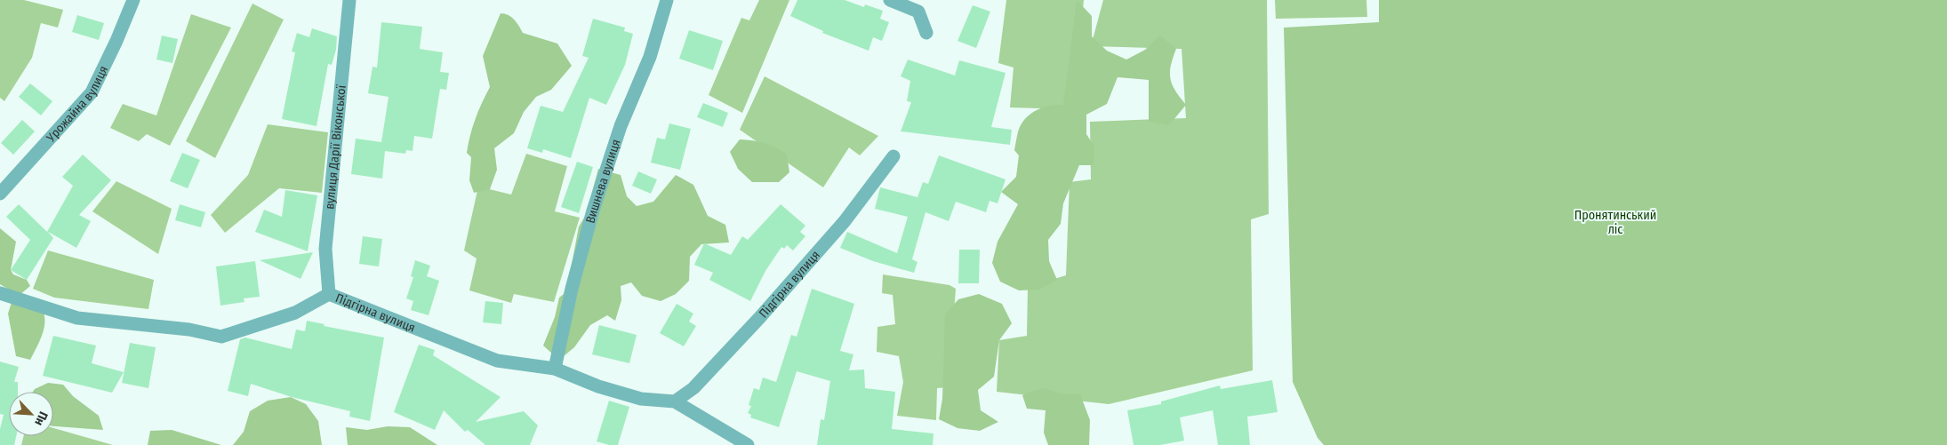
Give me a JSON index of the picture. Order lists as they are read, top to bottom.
{
  "streets": {
    "street": [
      "Урожайна вулиця",
      "вулиця Дарії Віконської",
      "Вишнева вулиця",
      "Підгірна вулиця"
    ]
  },
  "crossings": [
    ["вулиця Дарії Віконської", "Підгірна вулиця"],
    ["Вишнева вулиця", "Підгірна вулиця"]
  ],
  "parks": ["Пронятинський ліс"],
  "north": "bottom right"
}
